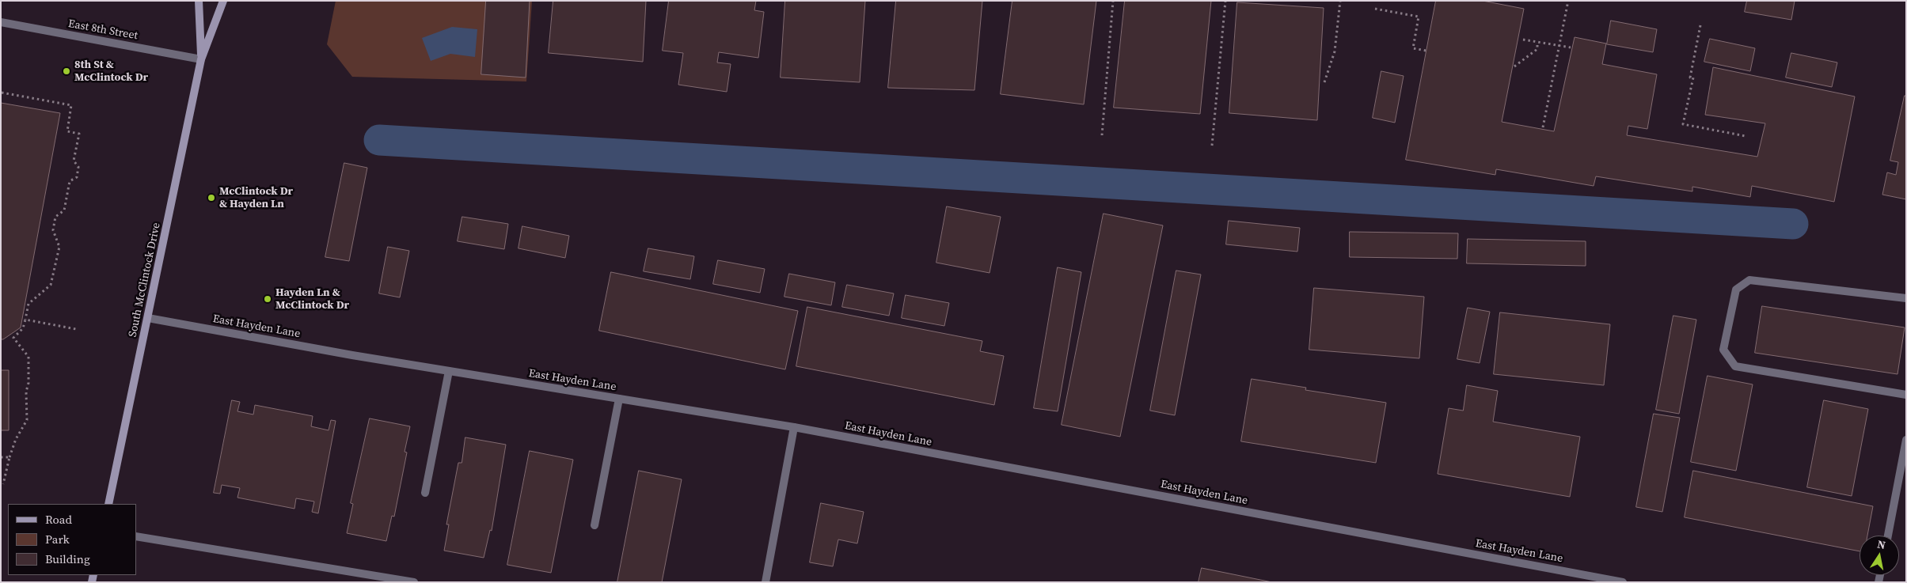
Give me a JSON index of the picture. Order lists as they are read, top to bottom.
{
  "streets": {
    "main road": ["South McClintock Drive"],
    "street": ["East 8th Street", "East Hayden Lane"]
  },
  "crossings": [
    ["East 8th Street", "South McClintock Drive"],
    ["South McClintock Drive", "East Hayden Lane"]
  ],
  "places": ["8th St & McClintock Dr", "McClintock Dr & Hayden Ln", "Hayden Ln & McClintock Dr"],
  "legend": ["Road", "Park", "Building"],
  "north": "top"
}
